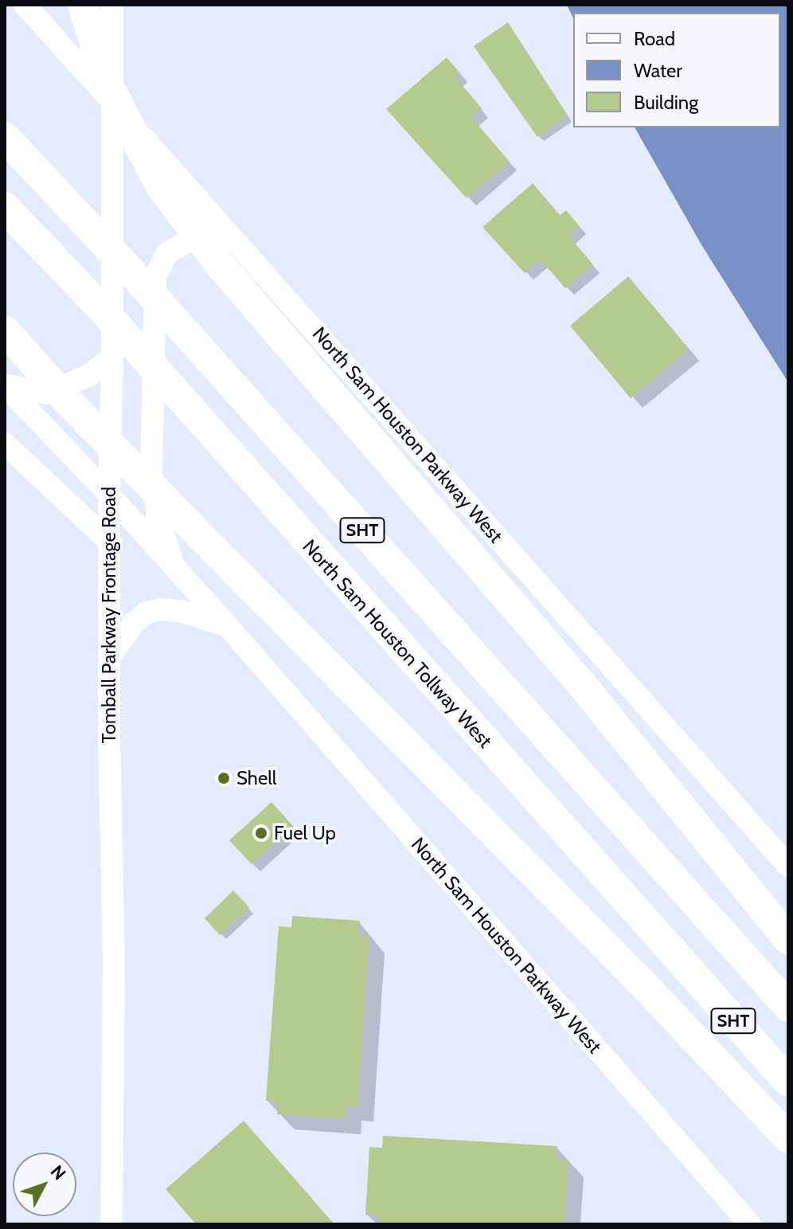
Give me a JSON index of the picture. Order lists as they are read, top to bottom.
{
  "streets": {
    "highway": ["SHT", "North Sam Houston Tollway West"],
    "main road": ["North Sam Houston Parkway West", "Tomball Parkway Frontage Road"]
  },
  "crossings": [
    ["North Sam Houston Parkway West", "Tomball Parkway Frontage Road"]
  ],
  "places": ["Shell", "Fuel Up"],
  "legend": ["Road", "Water", "Building"],
  "north": "top right"
}
